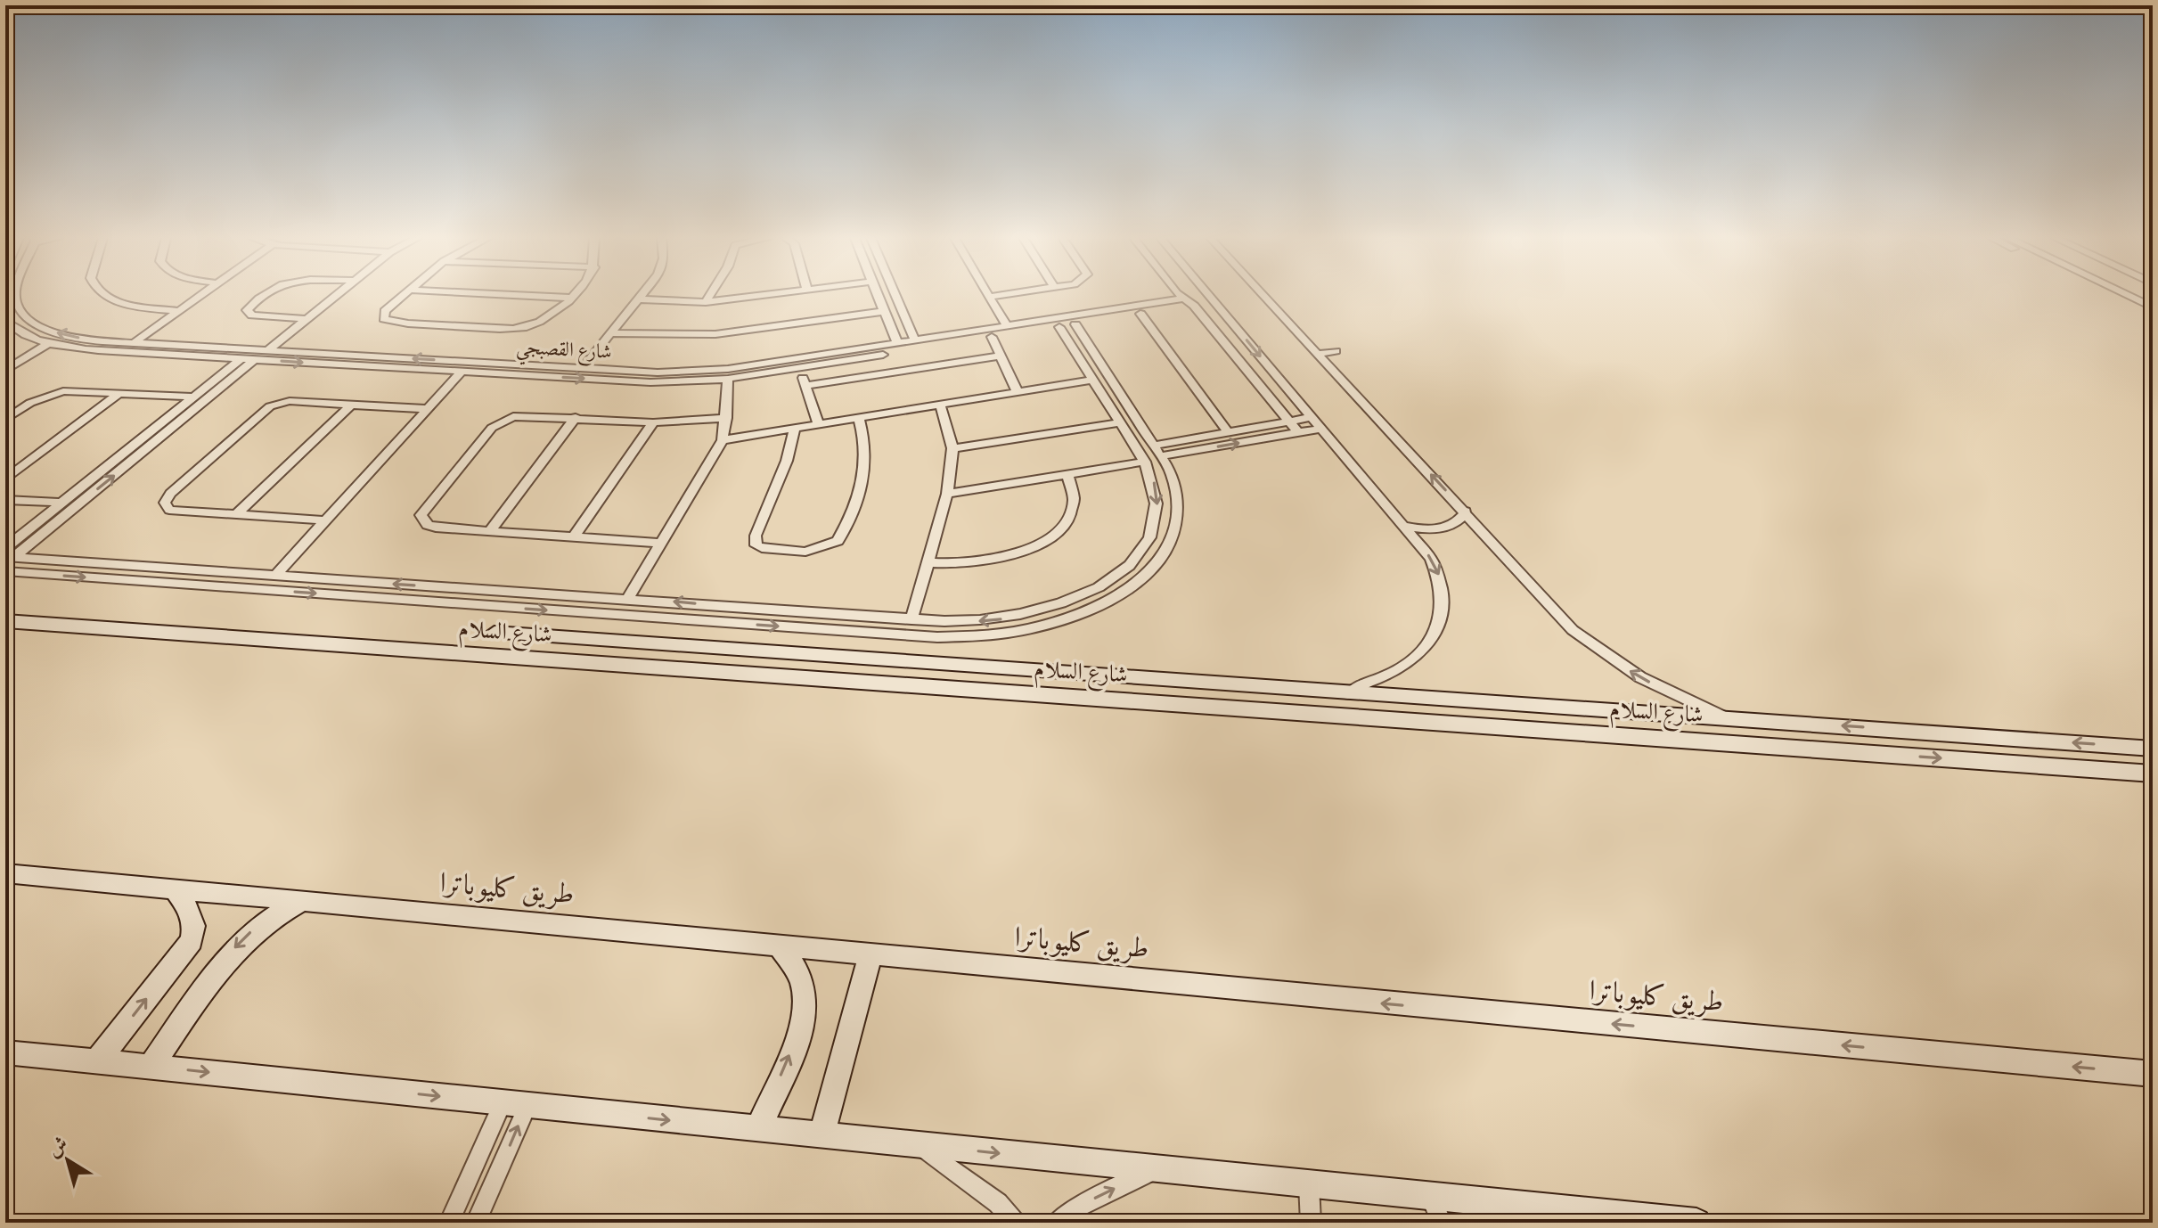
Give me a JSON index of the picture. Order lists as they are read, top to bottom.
{
  "streets": {
    "main road": ["شارع السلام", "طريق كليوباترا"],
    "street": ["شارع القصبجي"]
  },
  "one_way": ["طريق كليوباترا"],
  "north": "top left"
}
